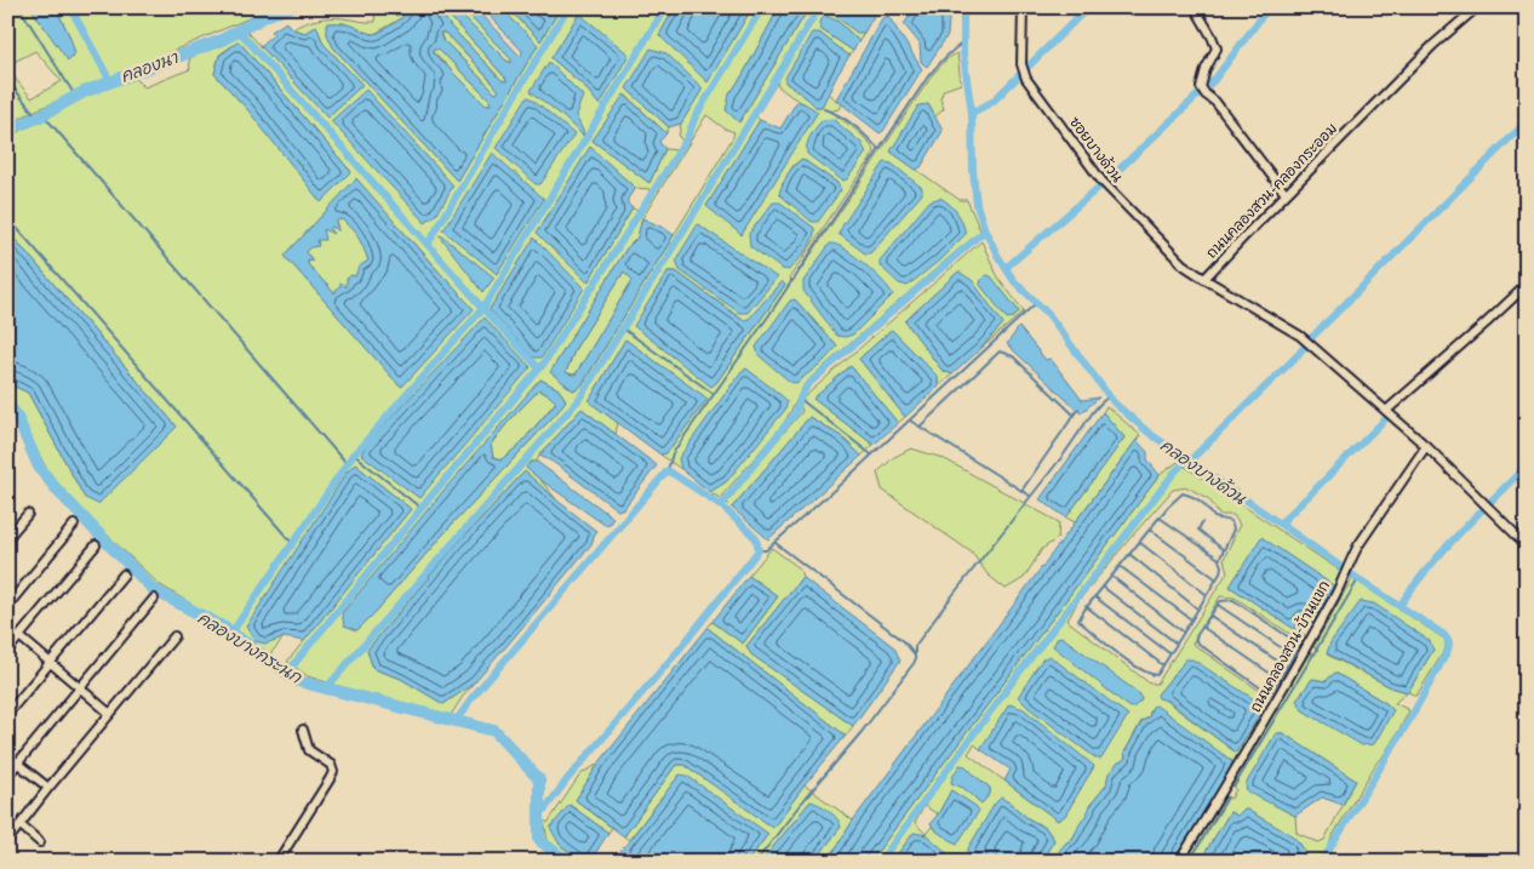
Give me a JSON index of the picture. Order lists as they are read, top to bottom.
{
  "streets": {
    "street": ["ซอยบางด้วน", "ถนนคลองสวน-คลองกระออม", "ถนนคลองสวน-บ้านแขก"]
  },
  "crossings": [
    ["ซอยบางด้วน", "ถนนคลองสวน-คลองกระออม"],
    ["ถนนคลองสวน-คลองกระออม", "ถนนคลองสวน-บ้านแขก"]
  ],
  "water": ["คลองนา", "คลองบางด้วน", "คลองบางกระนก"]
}
